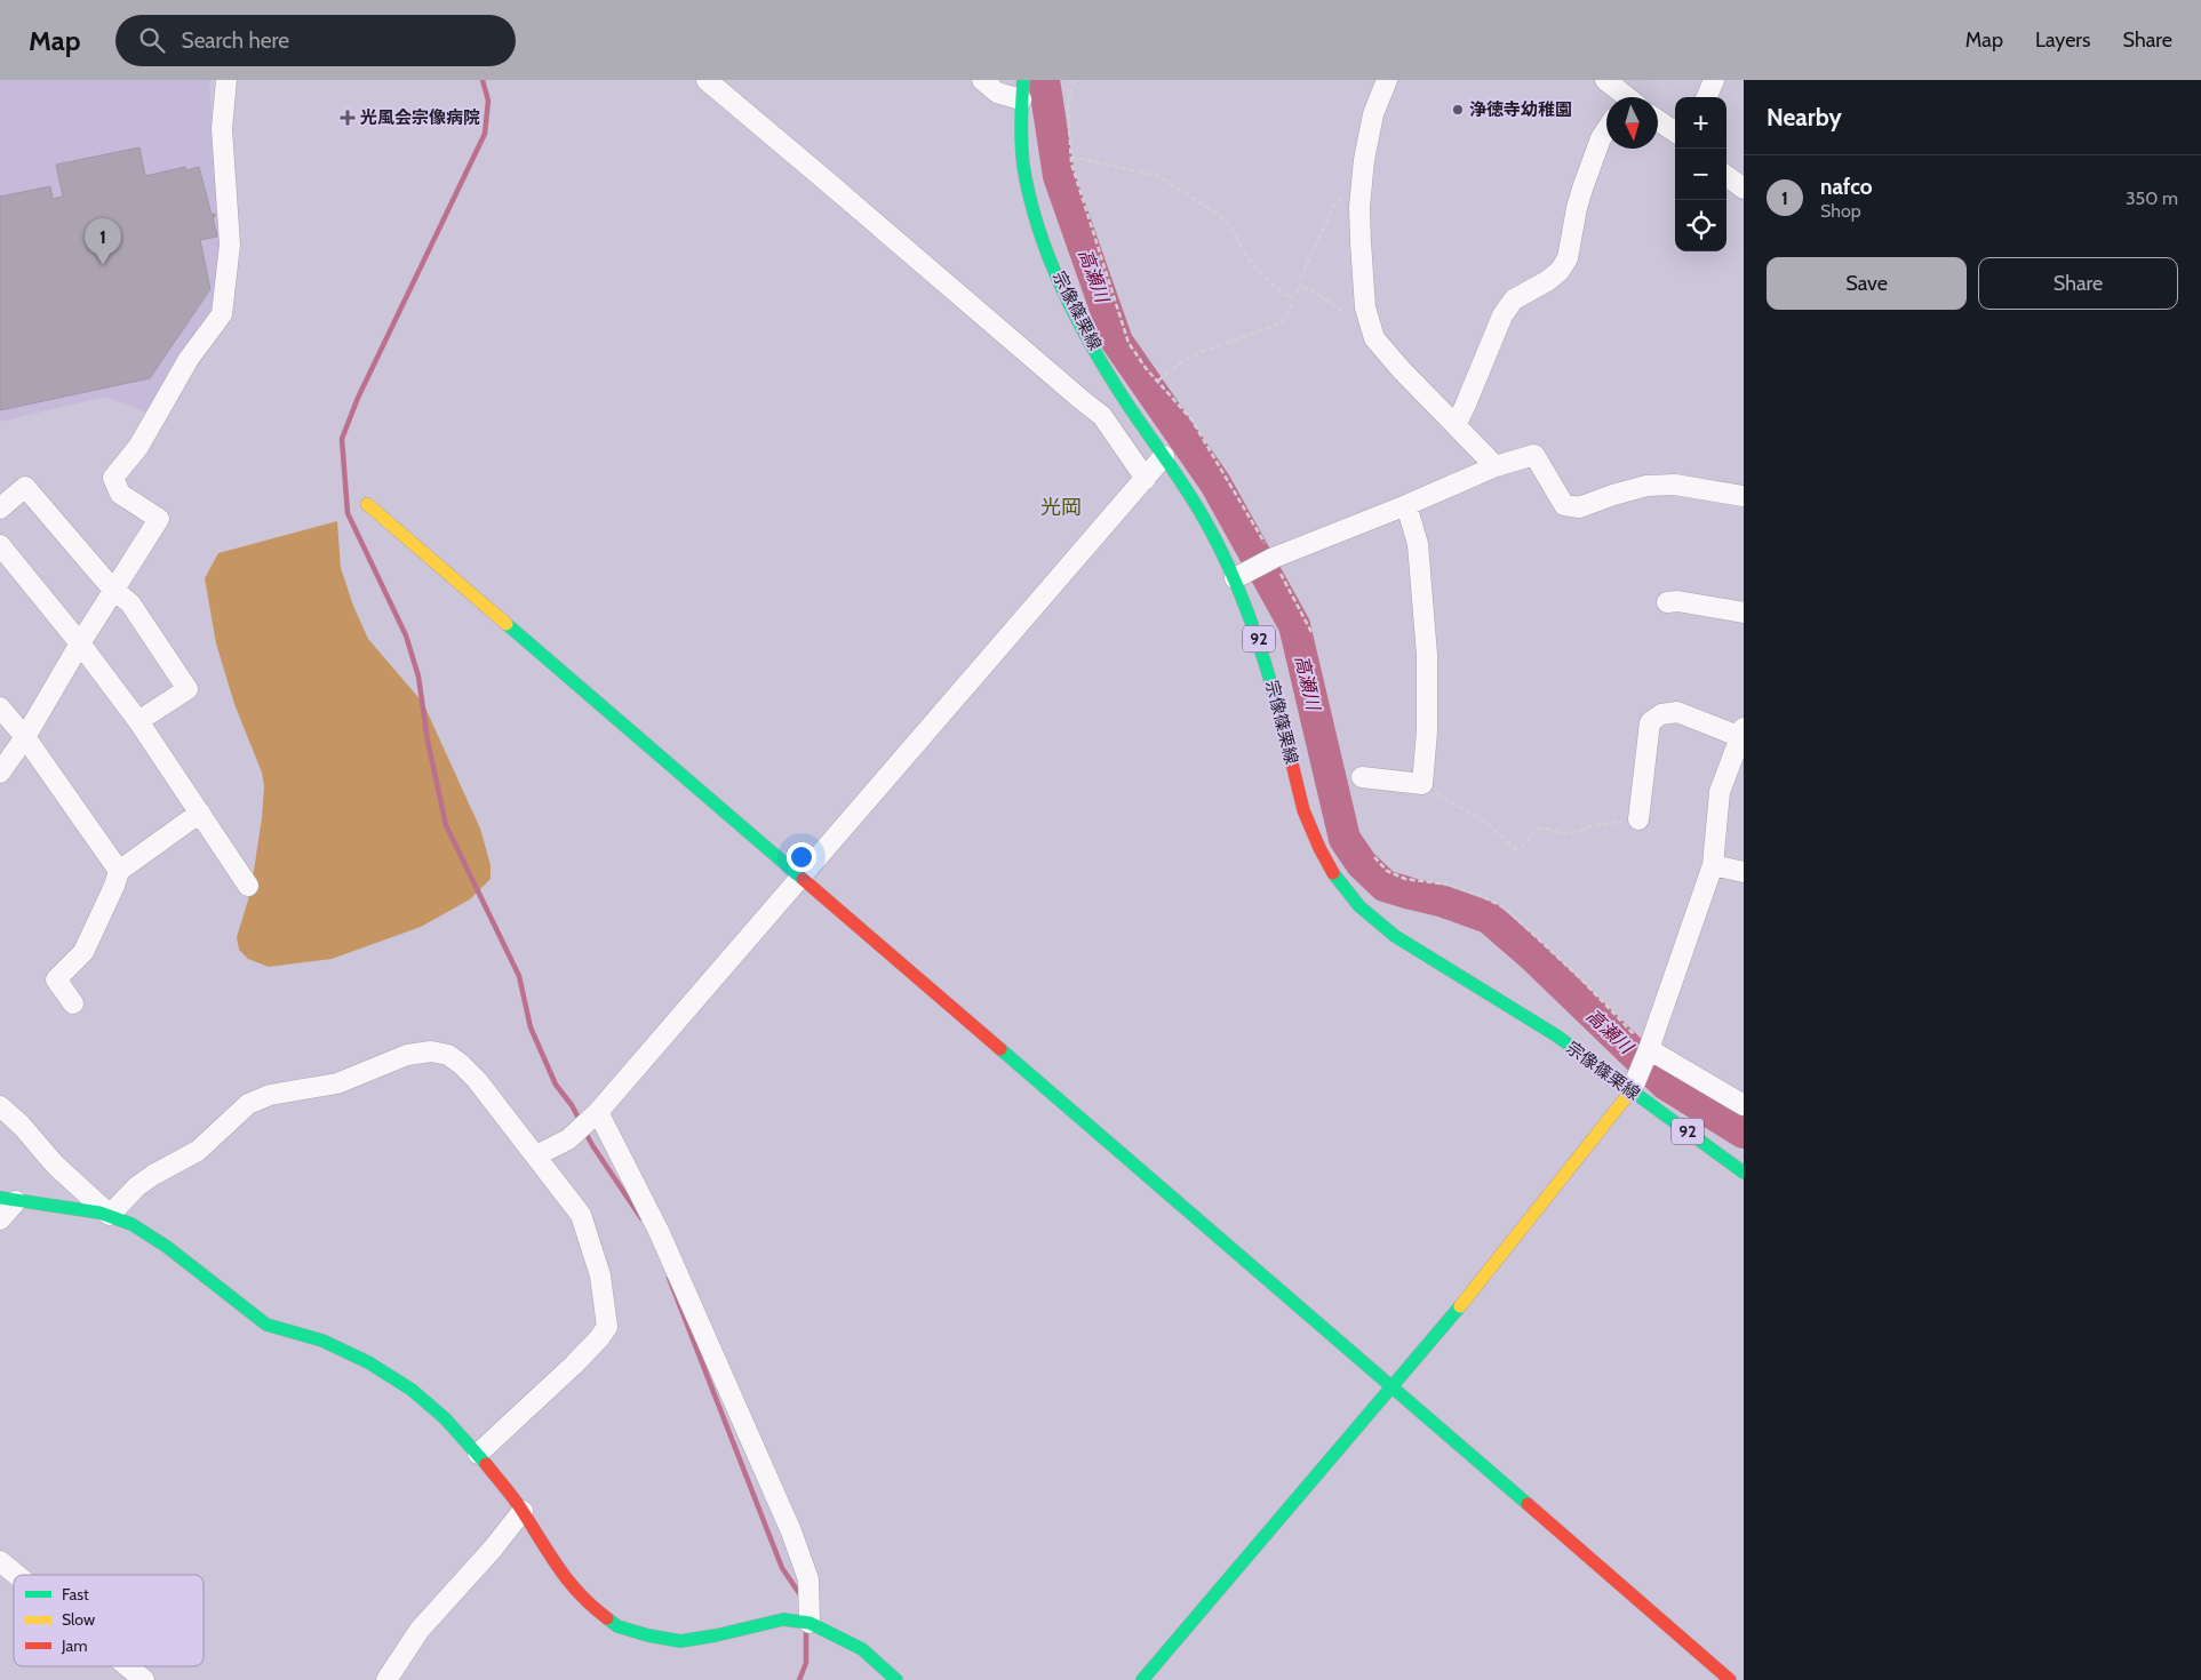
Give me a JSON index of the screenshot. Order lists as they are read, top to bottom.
{
  "streets": {
    "street": ["宗像篠栗線", "92"]
  },
  "districts": ["光岡"],
  "water": ["高瀬川"],
  "places": {
    "other": ["浄徳寺幼稚園"],
    "health": ["光風会宗像病院"]
  },
  "legend": ["Fast", "Slow", "Jam"],
  "north": "bottom",
  "page": {
    "header": "Map",
    "search": "Search here",
    "nav": ["Map", "Layers", "Share"],
    "heading": "Nearby",
    "map_buttons": ["+", "−"],
    "list": [
      {
        "mark": "1",
        "name": "nafco",
        "note": "Shop",
        "value": "350 m"
      }
    ],
    "pins": "1",
    "buttons": ["Save", "Share"]
  }
}
